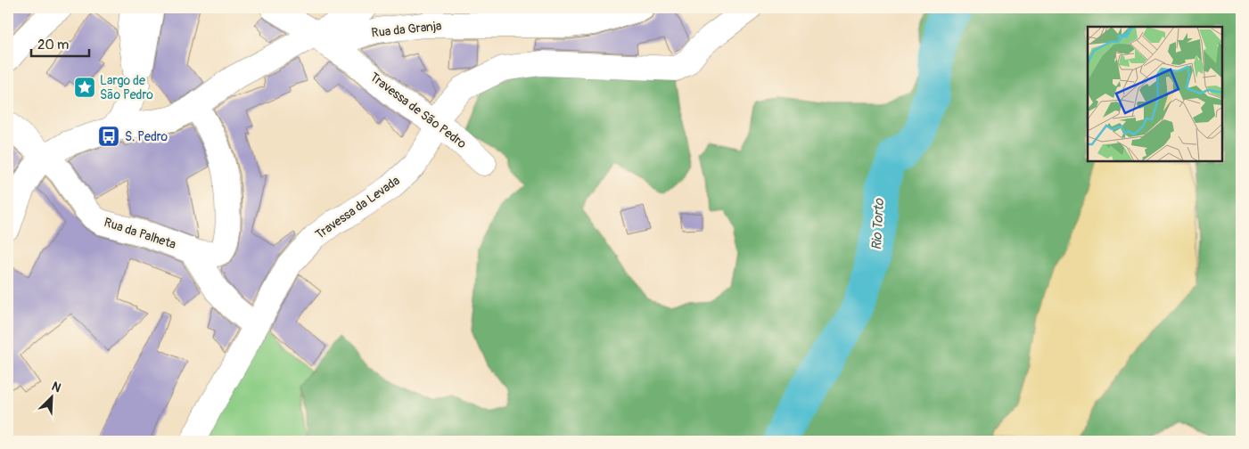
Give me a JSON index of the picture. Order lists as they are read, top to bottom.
{
  "streets": {
    "street": [
      "Rua da Granja",
      "Travessa de São Pedro",
      "Travessa da Levada",
      "Rua da Palheta"
    ]
  },
  "crossings": [
    ["Rua da Granja", "Travessa de São Pedro"],
    ["Travessa de São Pedro", "Travessa da Levada"],
    ["Travessa da Levada", "Rua da Palheta"]
  ],
  "water": ["Rio Torto"],
  "places": {
    "place": ["Largo de São Pedro"],
    "bus stop": ["S. Pedro"]
  },
  "scale_bar": "20 m",
  "north": "top right"
}
